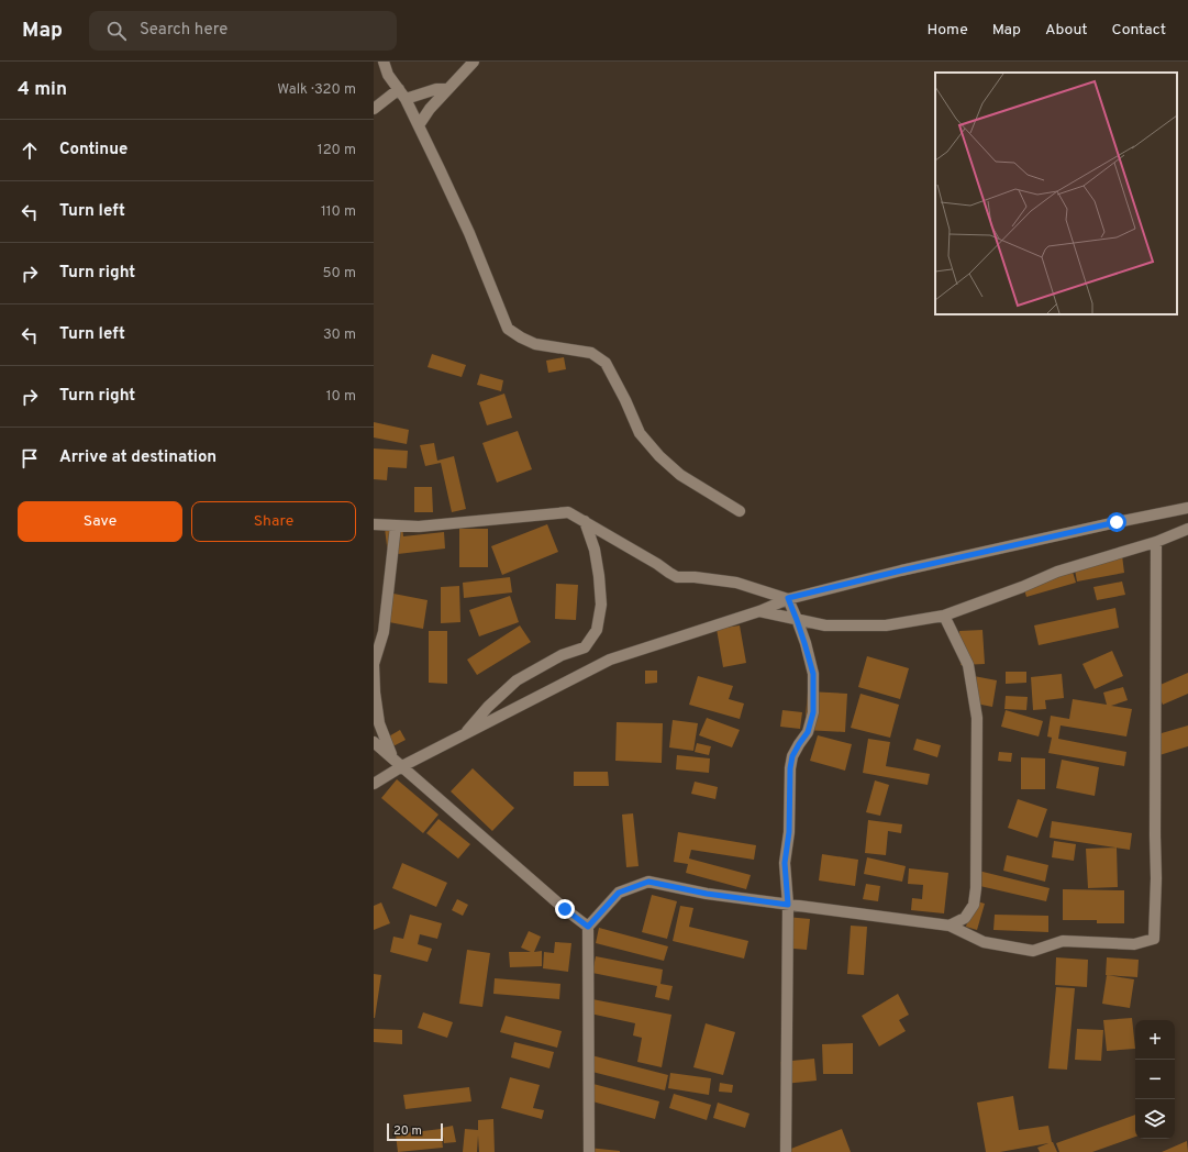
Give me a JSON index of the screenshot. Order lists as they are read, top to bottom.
{
  "scale_bar": "20 m",
  "page": {
    "header": "Map",
    "search": "Search here",
    "nav": [
      "Home",
      "Map",
      "About",
      "Contact"
    ],
    "heading": ["4 min", "Walk · 320 m"],
    "list": [
      ["Continue", "120 m"],
      ["Turn left", "110 m"],
      ["Turn right", "50 m"],
      ["Turn left", "30 m"],
      ["Turn right", "10 m"],
      "Arrive at destination"
    ],
    "buttons": ["Save", "Share"],
    "map_buttons": ["+", "−"],
    "scale": "20 m"
  }
}
